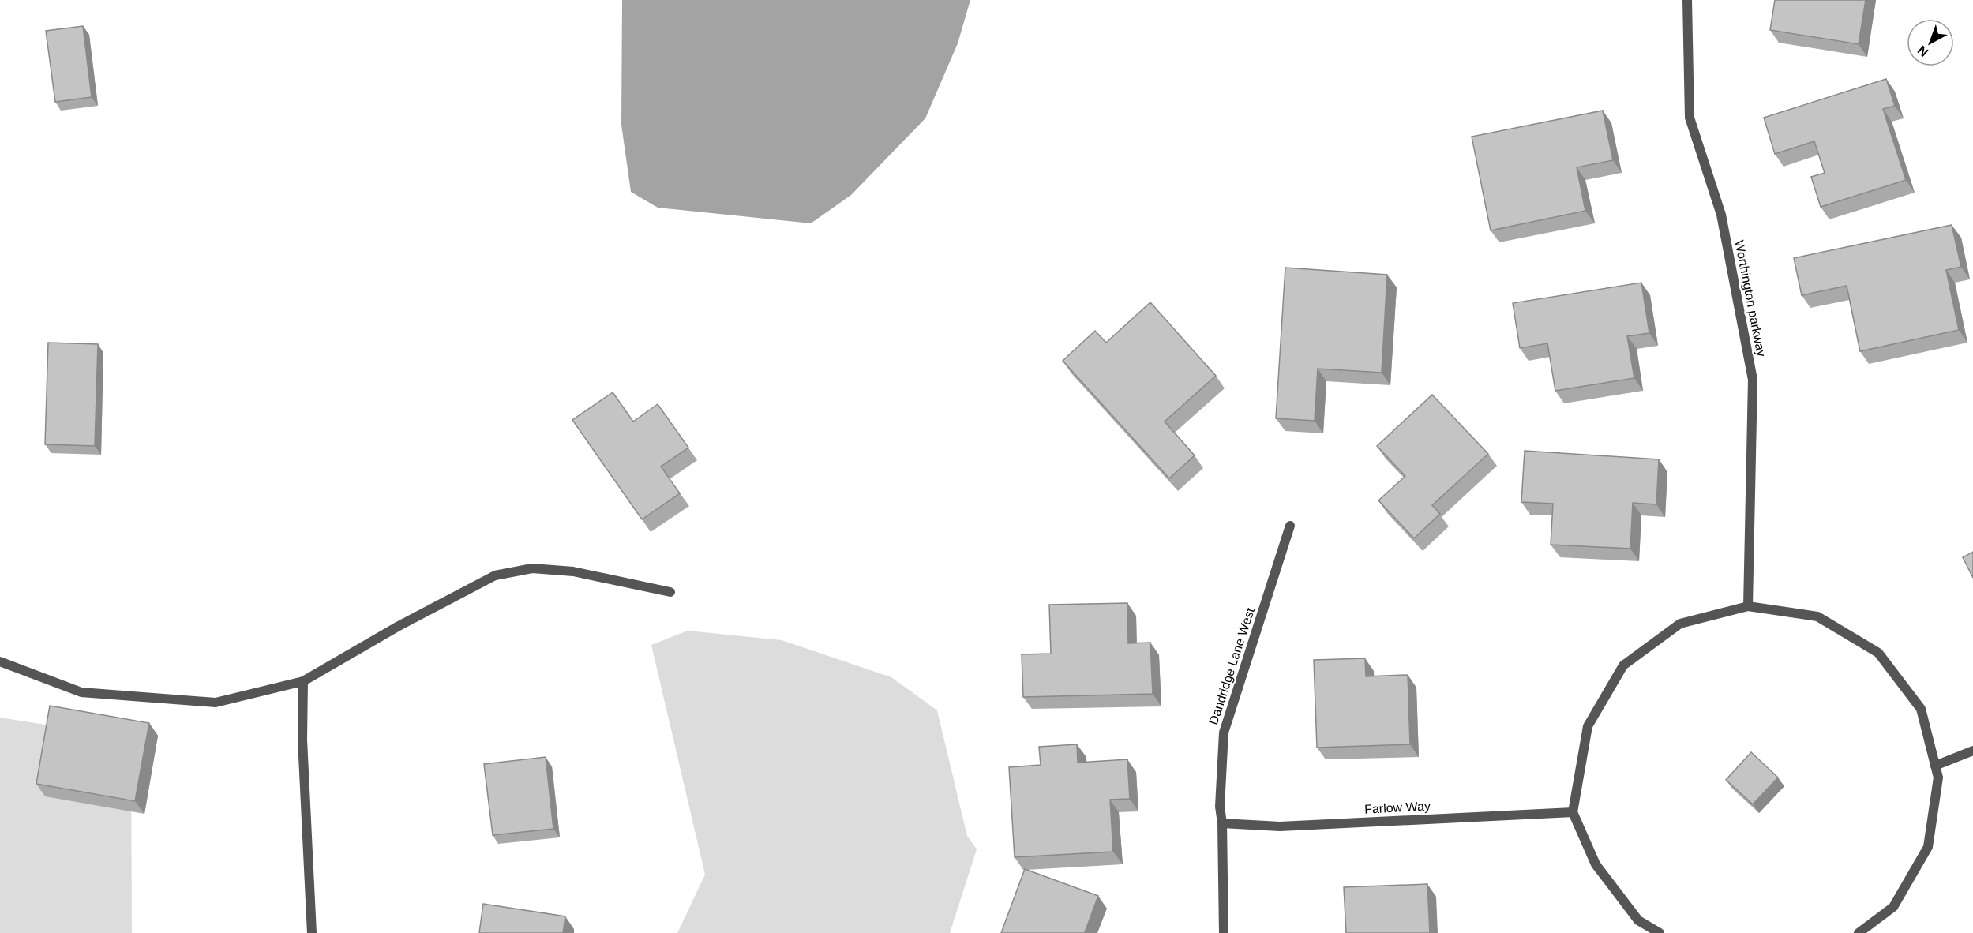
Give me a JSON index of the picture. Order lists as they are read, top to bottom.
{
  "streets": {
    "street": ["Worthington parkway", "Dandridge Lane West", "Farlow Way"]
  },
  "crossings": [
    ["Dandridge Lane West", "Farlow Way"]
  ],
  "north": "bottom left"
}
